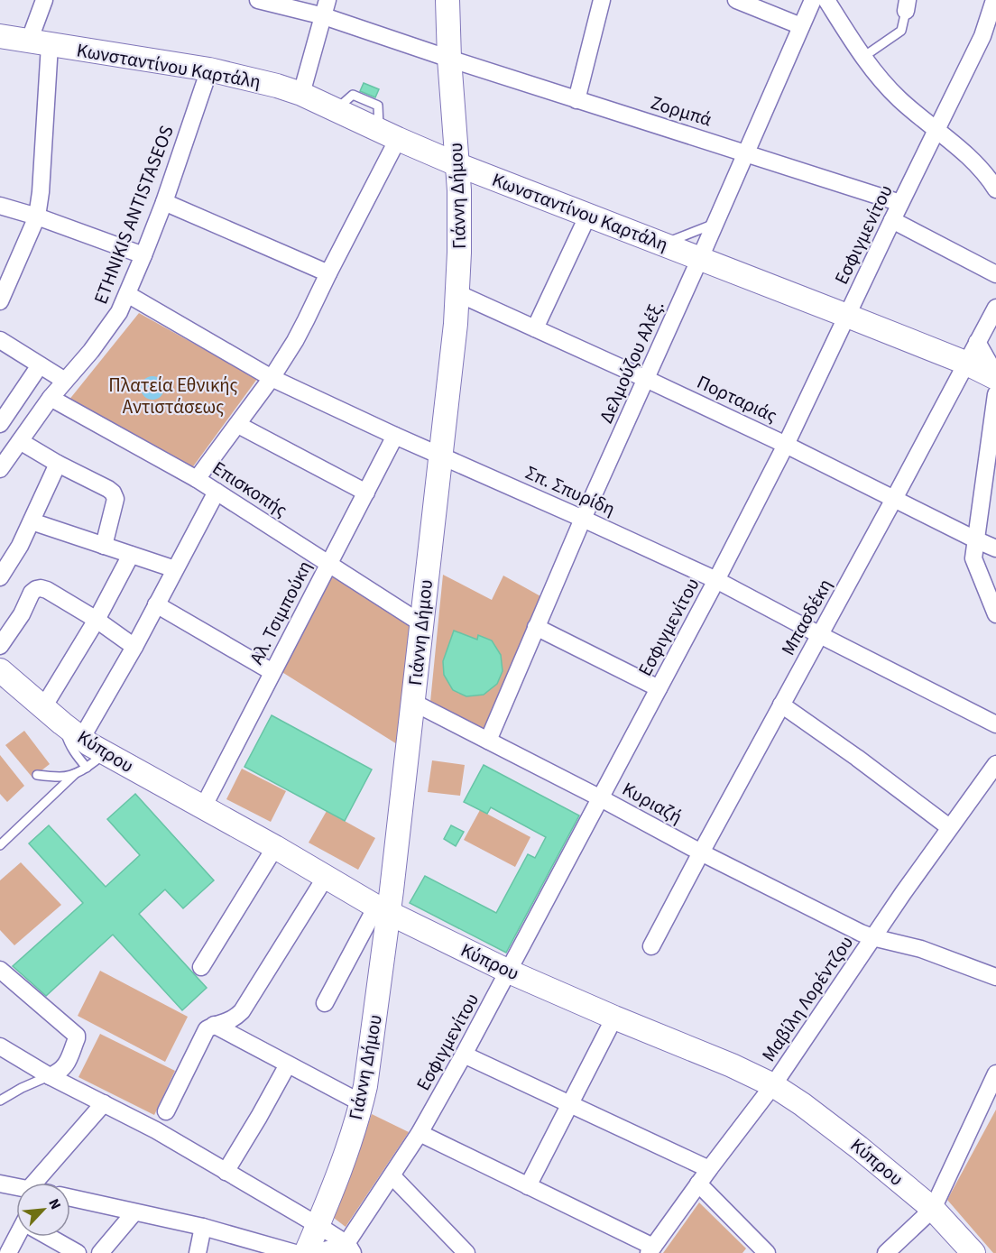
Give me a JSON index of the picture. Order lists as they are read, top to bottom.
{
  "streets": {
    "street": [
      "Κωνσταντίνου Καρτάλη",
      "Ζορμπά",
      "Γιάννη Δήμου",
      "ETHNIKIS ANTISTASEOS",
      "Εσφιγμενίτου",
      "Δελμούζου Αλέξ.",
      "Πορταριάς",
      "Επισκοπής",
      "Σπ. Σπυρίδη",
      "Αλ. Τσιμπούκη",
      "Μπασδέκη",
      "Κύπρου",
      "Κυριαζή",
      "Μαβίλη Λορέντζου"
    ]
  },
  "crossings": [
    ["Κωνσταντίνου Καρτάλη", "Γιάννη Δήμου"],
    ["Κωνσταντίνου Καρτάλη", "ETHNIKIS ANTISTASEOS"],
    ["Κωνσταντίνου Καρτάλη", "Εσφιγμενίτου"],
    ["Κωνσταντίνου Καρτάλη", "Δελμούζου Αλέξ."],
    ["Κωνσταντίνου Καρτάλη", "Μπασδέκη"],
    ["Ζορμπά", "Γιάννη Δήμου"],
    ["Ζορμπά", "Εσφιγμενίτου"],
    ["Ζορμπά", "Δελμούζου Αλέξ."],
    ["Γιάννη Δήμου", "Πορταριάς"],
    ["Γιάννη Δήμου", "Επισκοπής"],
    ["Γιάννη Δήμου", "Σπ. Σπυρίδη"],
    ["Γιάννη Δήμου", "Κύπρου"],
    ["Γιάννη Δήμου", "Κυριαζή"],
    ["ETHNIKIS ANTISTASEOS", "Επισκοπής"],
    ["ETHNIKIS ANTISTASEOS", "Σπ. Σπυρίδη"],
    ["Εσφιγμενίτου", "Πορταριάς"],
    ["Εσφιγμενίτου", "Σπ. Σπυρίδη"],
    ["Εσφιγμενίτου", "Κύπρου"],
    ["Εσφιγμενίτου", "Κυριαζή"],
    ["Δελμούζου Αλέξ.", "Πορταριάς"],
    ["Δελμούζου Αλέξ.", "Σπ. Σπυρίδη"],
    ["Δελμούζου Αλέξ.", "Κυριαζή"],
    ["Πορταριάς", "Μπασδέκη"],
    ["Επισκοπής", "Αλ. Τσιμπούκη"],
    ["Σπ. Σπυρίδη", "Αλ. Τσιμπούκη"],
    ["Σπ. Σπυρίδη", "Μπασδέκη"],
    ["Αλ. Τσιμπούκη", "Κύπρου"],
    ["Μπασδέκη", "Κυριαζή"],
    ["Κύπρου", "Μαβίλη Λορέντζου"],
    ["Κυριαζή", "Μαβίλη Λορέντζου"]
  ],
  "parks": ["Πλατεία Εθνικής Αντιστάσεως"],
  "north": "top right"
}
